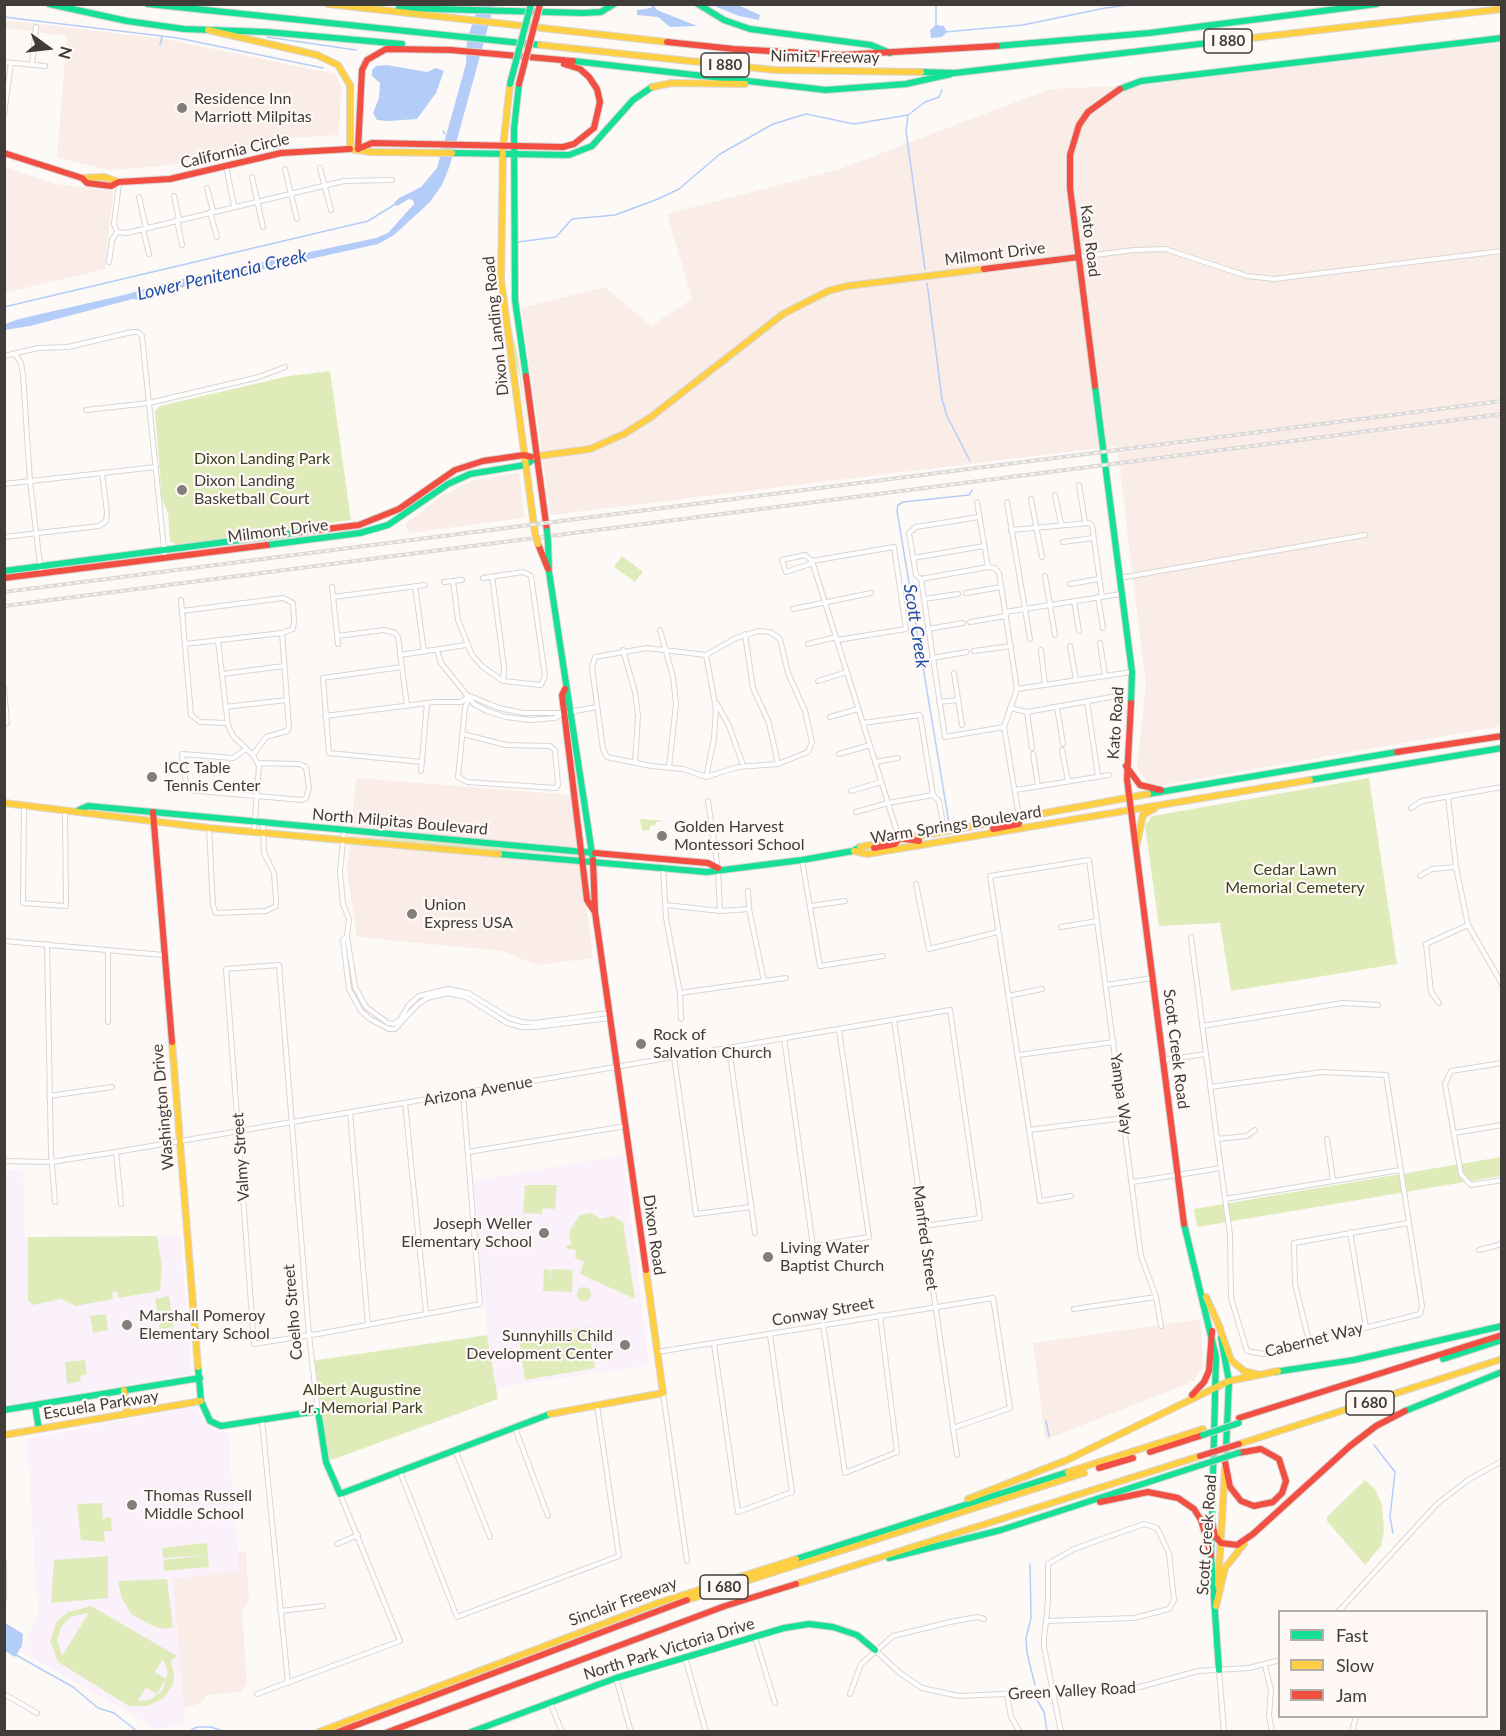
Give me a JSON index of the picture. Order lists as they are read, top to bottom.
{
  "streets": {
    "main road": [
      "I 880",
      "Nimitz Freeway",
      "California Circle",
      "Kato Road",
      "Milmont Drive",
      "Dixon Landing Road",
      "North Milpitas Boulevard",
      "Warm Springs Boulevard",
      "Scott Creek Road",
      "Washington Drive",
      "Dixon Road",
      "Coelho Street",
      "I 680",
      "Escuela Parkway",
      "Sinclair Freeway",
      "North Park Victoria Drive"
    ],
    "street": [
      "Arizona Avenue",
      "Yampa Way",
      "Valmy Street",
      "Manfred Street",
      "Conway Street",
      "Cabernet Way",
      "Green Valley Road"
    ]
  },
  "crossings": [
    ["California Circle", "Dixon Landing Road"],
    ["Kato Road", "Milmont Drive"],
    ["Kato Road", "Warm Springs Boulevard"],
    ["Kato Road", "Scott Creek Road"],
    ["Milmont Drive", "Dixon Landing Road"],
    ["Dixon Landing Road", "North Milpitas Boulevard"],
    ["Dixon Landing Road", "Dixon Road"],
    ["North Milpitas Boulevard", "Warm Springs Boulevard"],
    ["North Milpitas Boulevard", "Washington Drive"],
    ["North Milpitas Boulevard", "Dixon Road"],
    ["Warm Springs Boulevard", "Scott Creek Road"],
    ["Scott Creek Road", "Green Valley Road"],
    ["Arizona Avenue", "Washington Drive"],
    ["Arizona Avenue", "Valmy Street"],
    ["Arizona Avenue", "Dixon Road"],
    ["Arizona Avenue", "Manfred Street"],
    ["Arizona Avenue", "Coelho Street"],
    ["Washington Drive", "Escuela Parkway"],
    ["Valmy Street", "Coelho Street"],
    ["Dixon Road", "Conway Street"],
    ["Manfred Street", "Conway Street"],
    ["I 680", "Sinclair Freeway"],
    ["North Park Victoria Drive", "Green Valley Road"]
  ],
  "water": ["Lower Penitencia Creek", "Scott Creek"],
  "parks": ["Dixon Landing Park", "Cedar Lawn Memorial Cemetery", "Albert Augustine Jr. Memorial Park"],
  "places": [
    "Residence Inn Marriott Milpitas",
    "Dixon Landing Basketball Court",
    "ICC Table Tennis Center",
    "Golden Harvest Montessori School",
    "Union Express USA",
    "Rock of Salvation Church",
    "Joseph Weller Elementary School",
    "Living Water Baptist Church",
    "Marshall Pomeroy Elementary School",
    "Sunnyhills Child Development Center",
    "Thomas Russell Middle School"
  ],
  "legend": ["Fast", "Slow", "Jam"],
  "north": "right"
}
